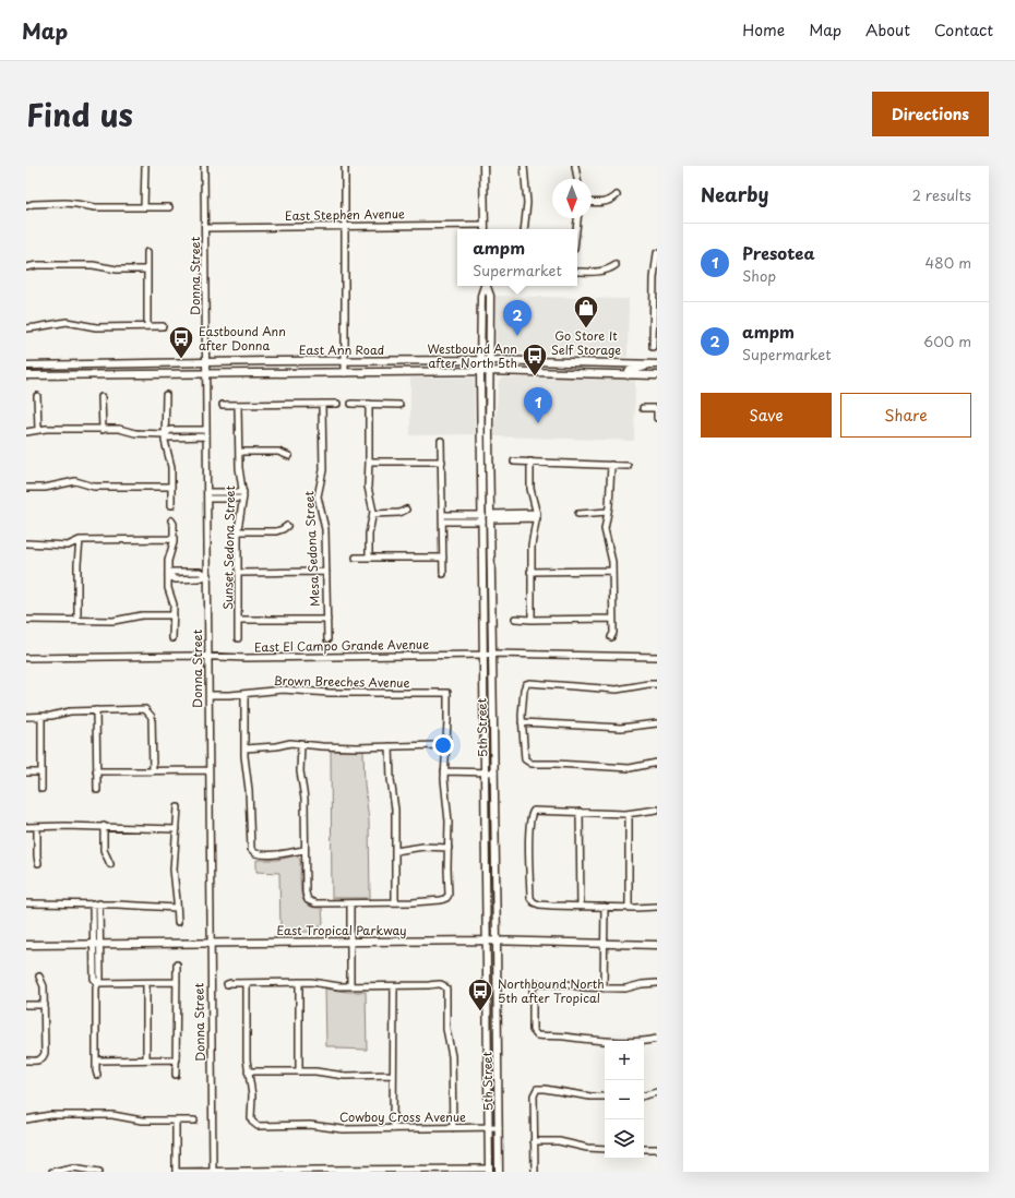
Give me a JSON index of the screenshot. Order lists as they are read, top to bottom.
{
  "streets": {
    "main road": ["East Ann Road", "5th Street", "East Tropical Parkway"],
    "street": [
      "East Stephen Avenue",
      "Donna Street",
      "Sunset Sedona Street",
      "Mesa Sedona Street",
      "East El Campo Grande Avenue",
      "Brown Breeches Avenue",
      "Cowboy Cross Avenue"
    ]
  },
  "crossings": [
    ["East Stephen Avenue", "Donna Street"],
    ["Donna Street", "East Ann Road"],
    ["Donna Street", "East El Campo Grande Avenue"],
    ["Donna Street", "Brown Breeches Avenue"],
    ["Donna Street", "East Tropical Parkway"],
    ["East Ann Road", "5th Street"],
    ["East El Campo Grande Avenue", "5th Street"],
    ["5th Street", "East Tropical Parkway"],
    ["5th Street", "Cowboy Cross Avenue"]
  ],
  "places": {
    "shop": ["Go Store It Self Storage"],
    "bus stop": ["Eastbound Ann after Donna", "Westbound Ann after North 5th", "Northbound North 5th after Tropical"]
  },
  "north": "bottom",
  "page": {
    "header": "Map",
    "nav": [
      "Home",
      "Map",
      "About",
      "Contact"
    ],
    "title": "Find us",
    "buttons": [
      "Directions",
      ["Save", "Share"]
    ],
    "heading": ["Nearby", "2 results"],
    "list": [
      {
        "mark": "1",
        "name": "Presotea",
        "note": "Shop",
        "value": "480 m"
      },
      {
        "mark": "2",
        "name": "ampm",
        "note": "Supermarket",
        "value": "600 m"
      }
    ],
    "popup": ["ampm", "Supermarket"],
    "pins": ["2", "1"],
    "map_buttons": ["+", "−"]
  }
}
